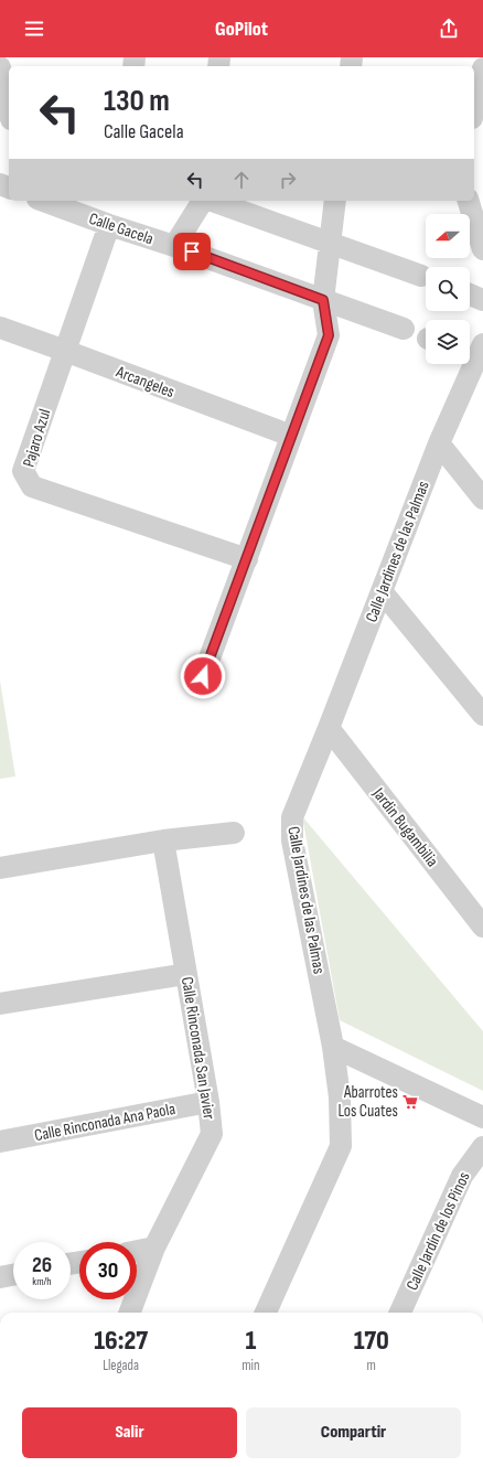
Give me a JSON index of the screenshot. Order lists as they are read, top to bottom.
{
  "streets": {
    "street": [
      "Calle Gacela",
      "Arcangeles",
      "Pajaro Azul",
      "Calle Jardines de las Palmas",
      "Jardin Bugambilia",
      "Calle Rinconada San Javier",
      "Calle Rinconada Ana Paola",
      "Calle Jardín de los Pinos"
    ]
  },
  "crossings": [
    ["Calle Gacela", "Pajaro Azul"],
    ["Arcangeles", "Pajaro Azul"],
    ["Calle Jardines de las Palmas", "Jardin Bugambilia"],
    ["Calle Rinconada San Javier", "Calle Rinconada Ana Paola"]
  ],
  "places": {
    "supermarket": ["Abarrotes Los Cuates"]
  },
  "north": "left",
  "page": {
    "header": "GoPilot",
    "turn": ["130 m", "Calle Gacela"],
    "speed": "26 km/h",
    "limit": "30",
    "eta": [
      "16:27",
      "Llegada",
      "1",
      "min",
      "170",
      "m"
    ],
    "buttons": ["Salir", "Compartir"]
  }
}
